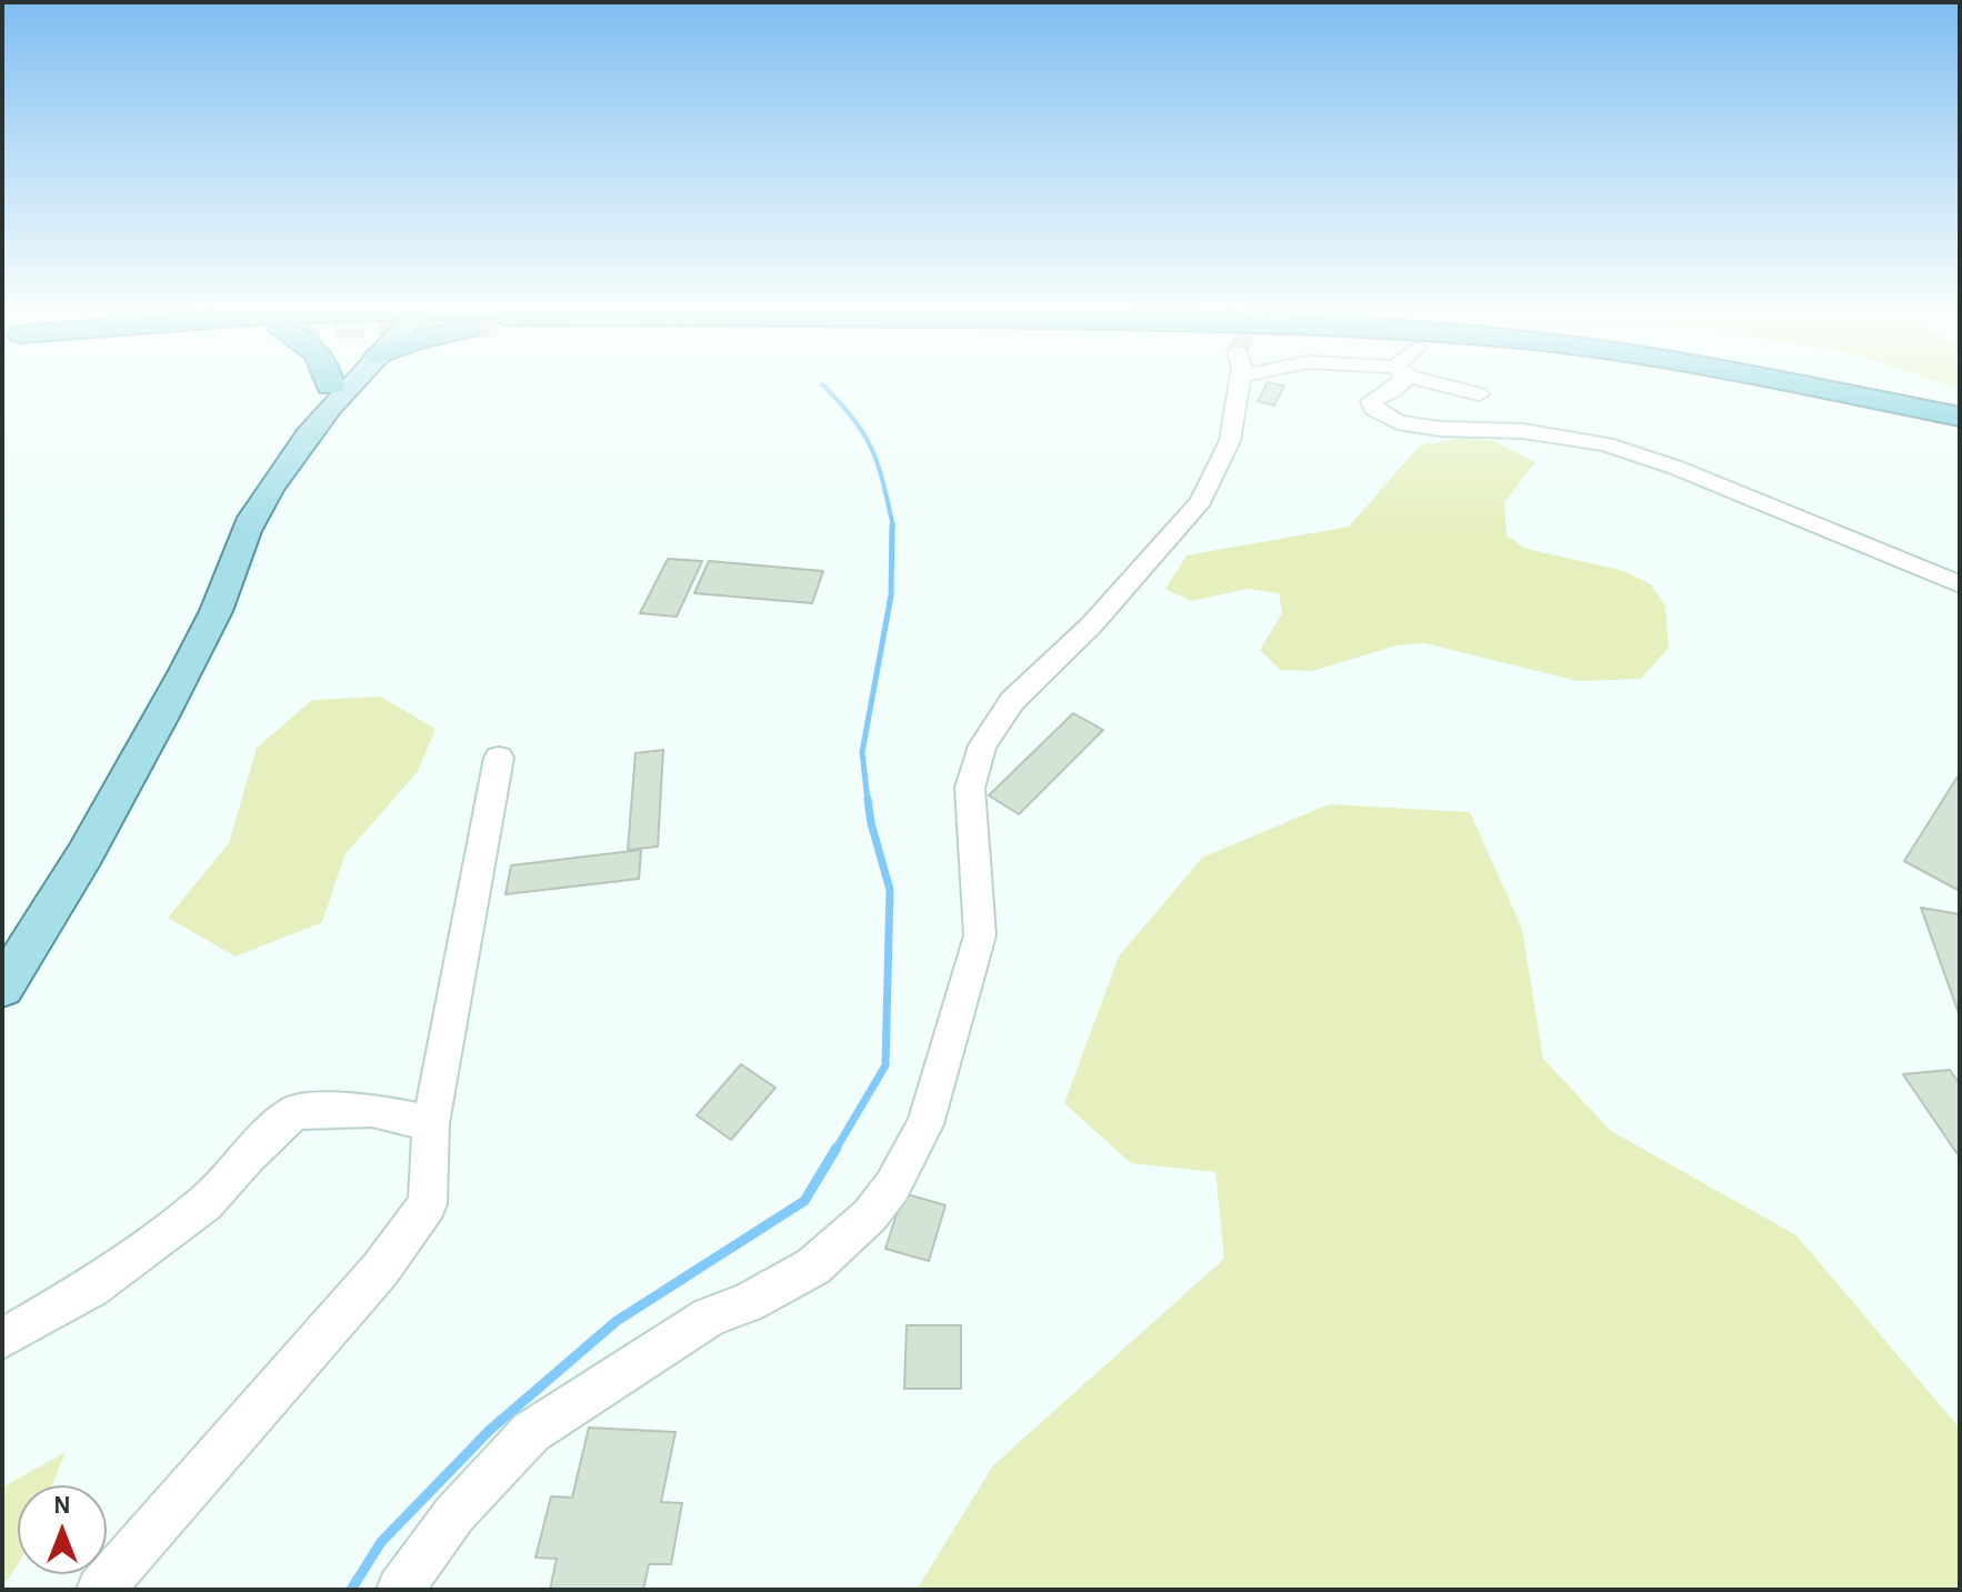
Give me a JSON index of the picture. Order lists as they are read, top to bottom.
{
  "north": "top"
}
